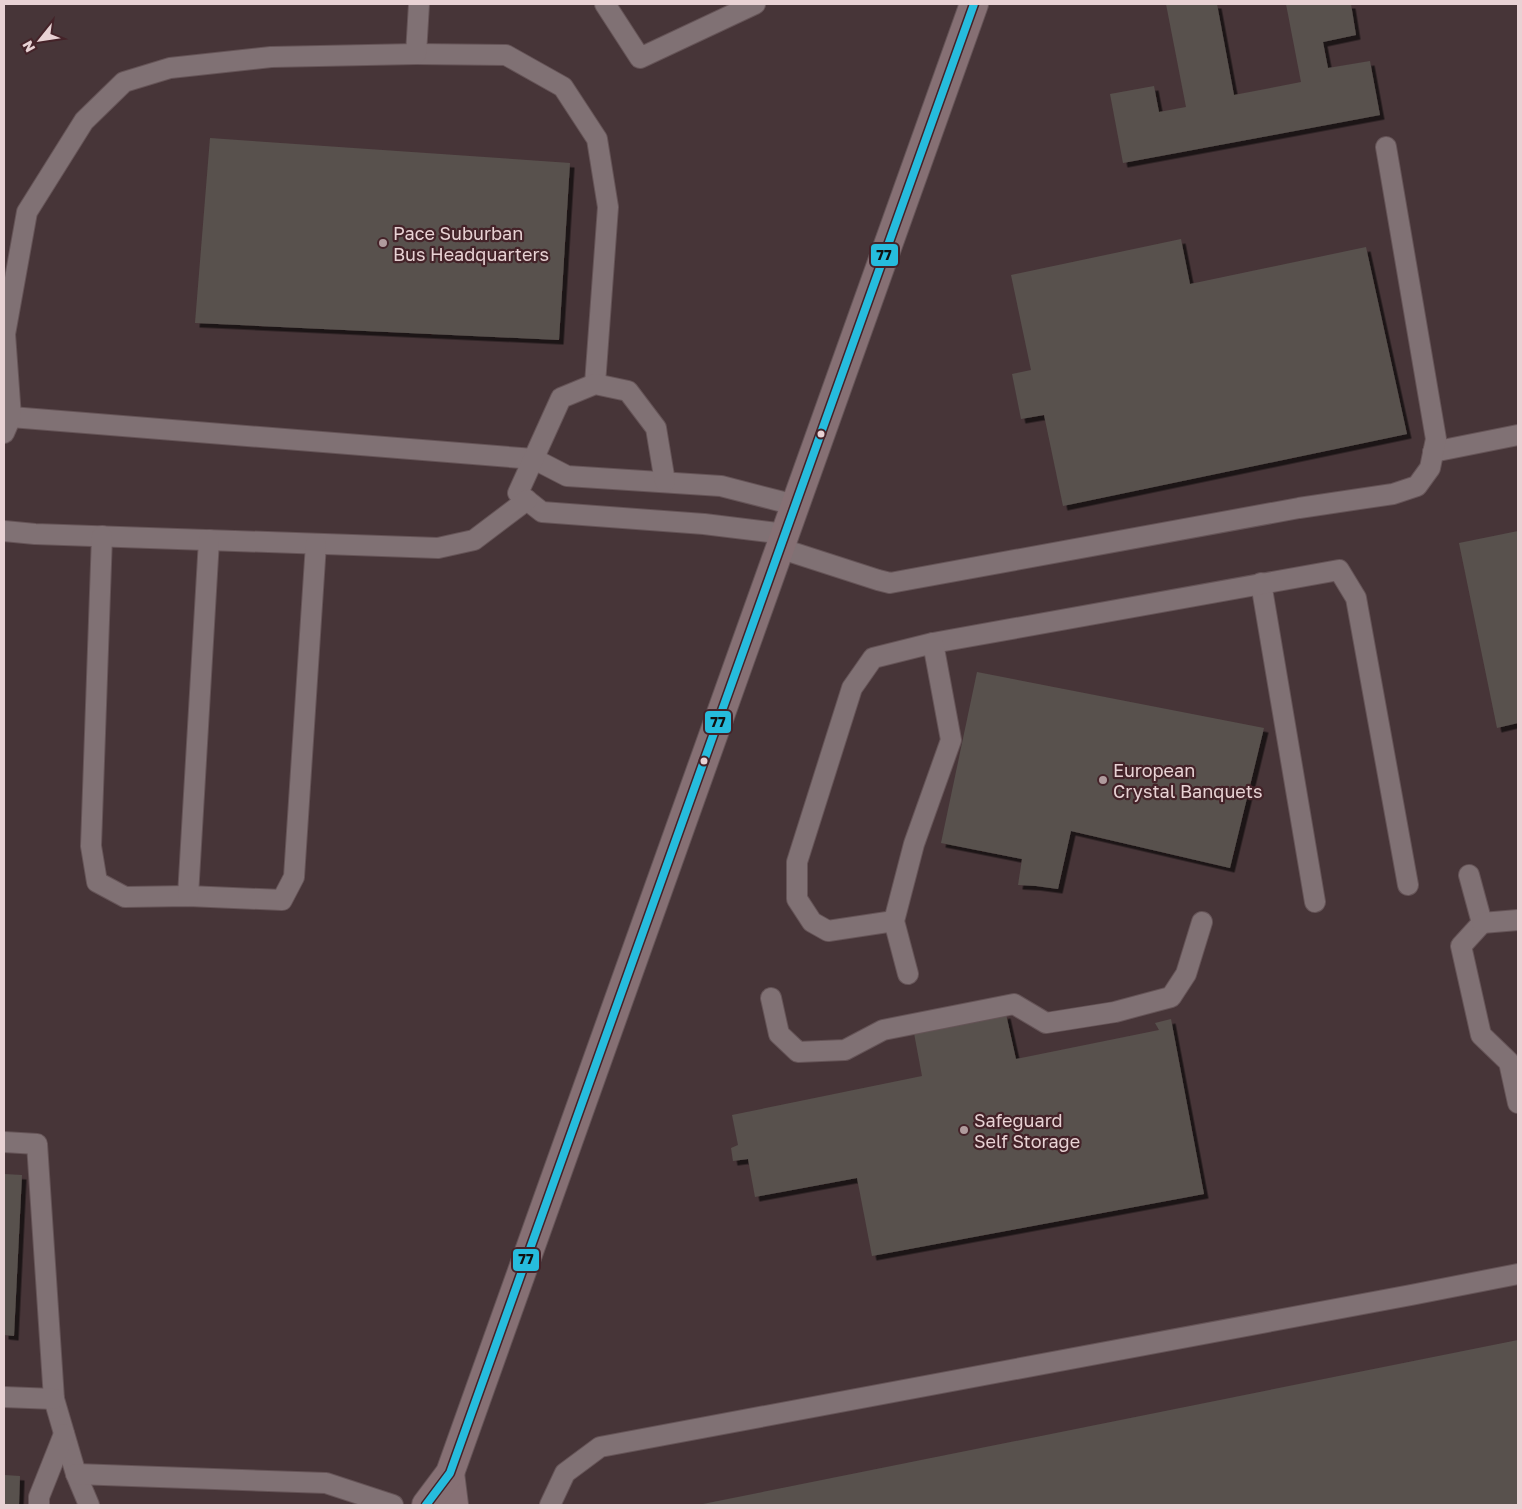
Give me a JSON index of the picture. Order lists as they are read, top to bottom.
{
  "places": ["Pace Suburban Bus Headquarters", "European Crystal Banquets", "Safeguard Self Storage"],
  "lines": ["transit line 77"],
  "north": "bottom left"
}
